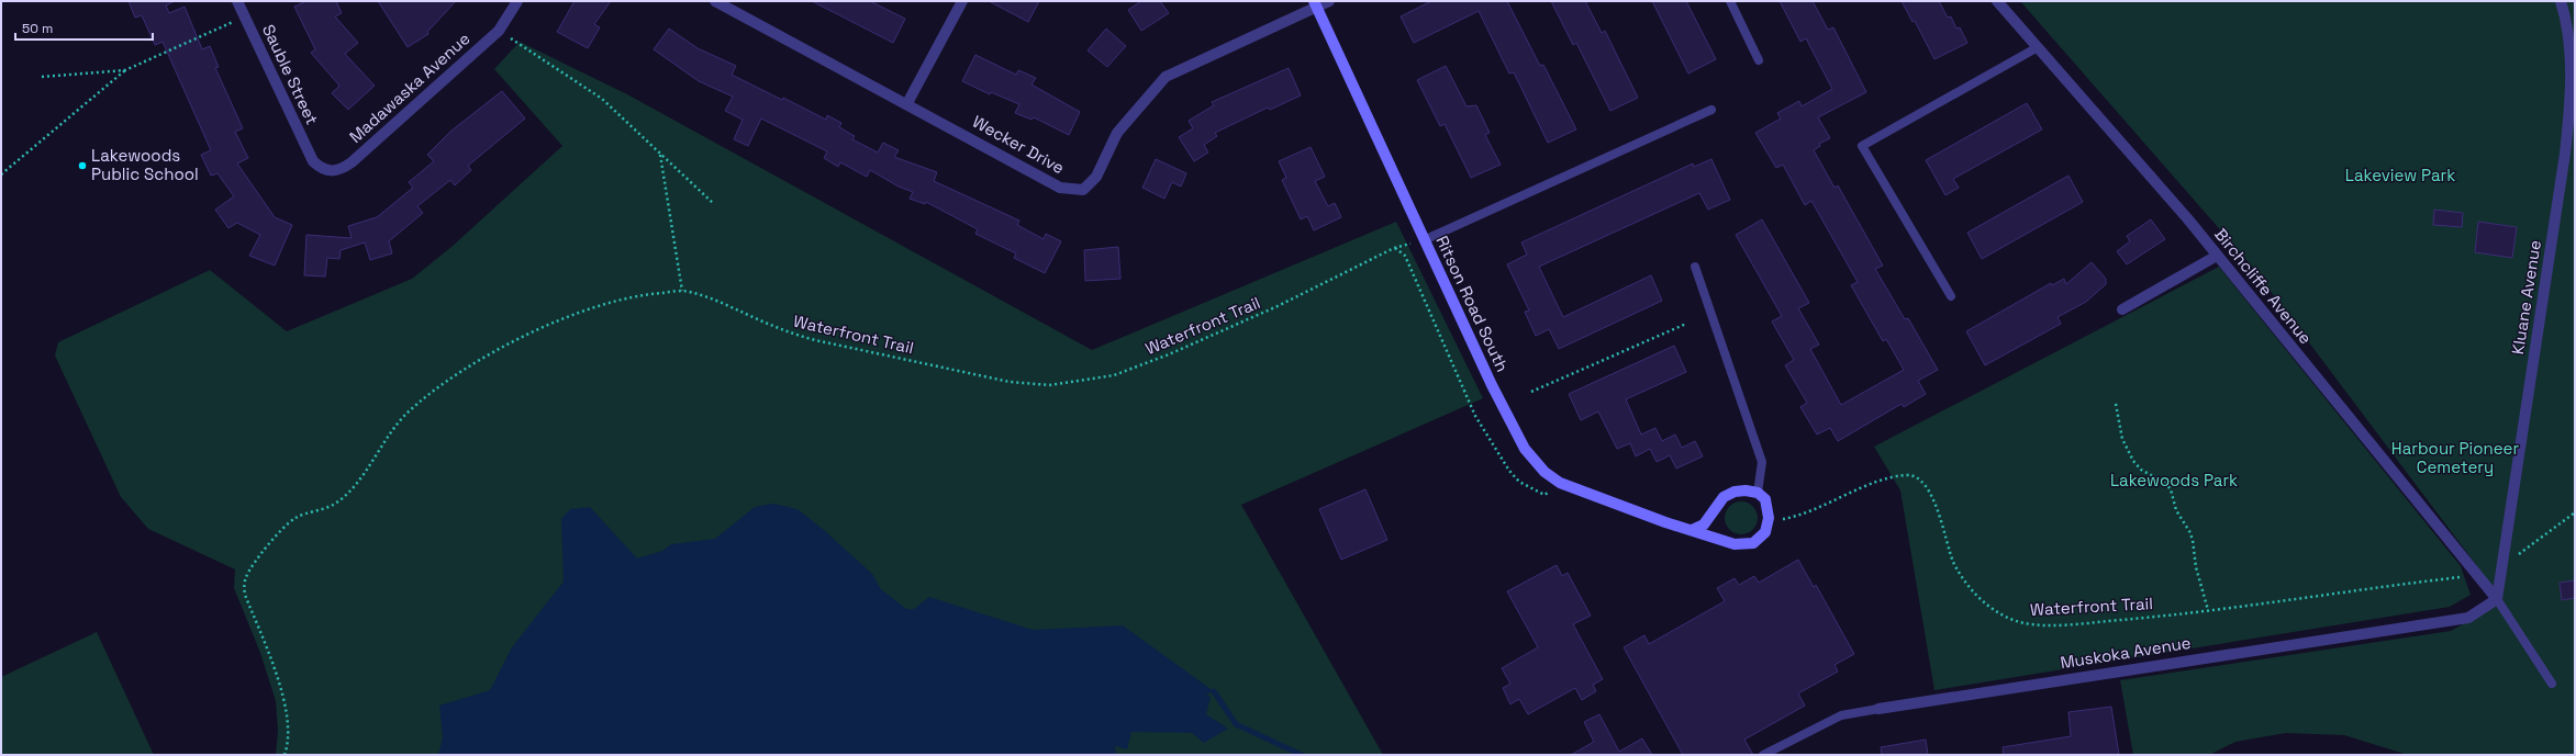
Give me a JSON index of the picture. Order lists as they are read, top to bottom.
{
  "streets": {
    "street": [
      "Sauble Street",
      "Madawaska Avenue",
      "Wecker Drive",
      "Birchcliffe Avenue",
      "Kluane Avenue",
      "Ritson Road South",
      "Muskoka Avenue"
    ],
    "path": ["Waterfront Trail"]
  },
  "crossings": [
    ["Sauble Street", "Madawaska Avenue"],
    ["Wecker Drive", "Ritson Road South"],
    ["Birchcliffe Avenue", "Kluane Avenue"],
    ["Birchcliffe Avenue", "Waterfront Trail"],
    ["Birchcliffe Avenue", "Muskoka Avenue"],
    ["Kluane Avenue", "Muskoka Avenue"],
    ["Ritson Road South", "Waterfront Trail"]
  ],
  "parks": ["Lakeview Park", "Harbour Pioneer Cemetery", "Lakewoods Park"],
  "places": ["Lakewoods Public School"],
  "scale_bar": "50 m"
}
